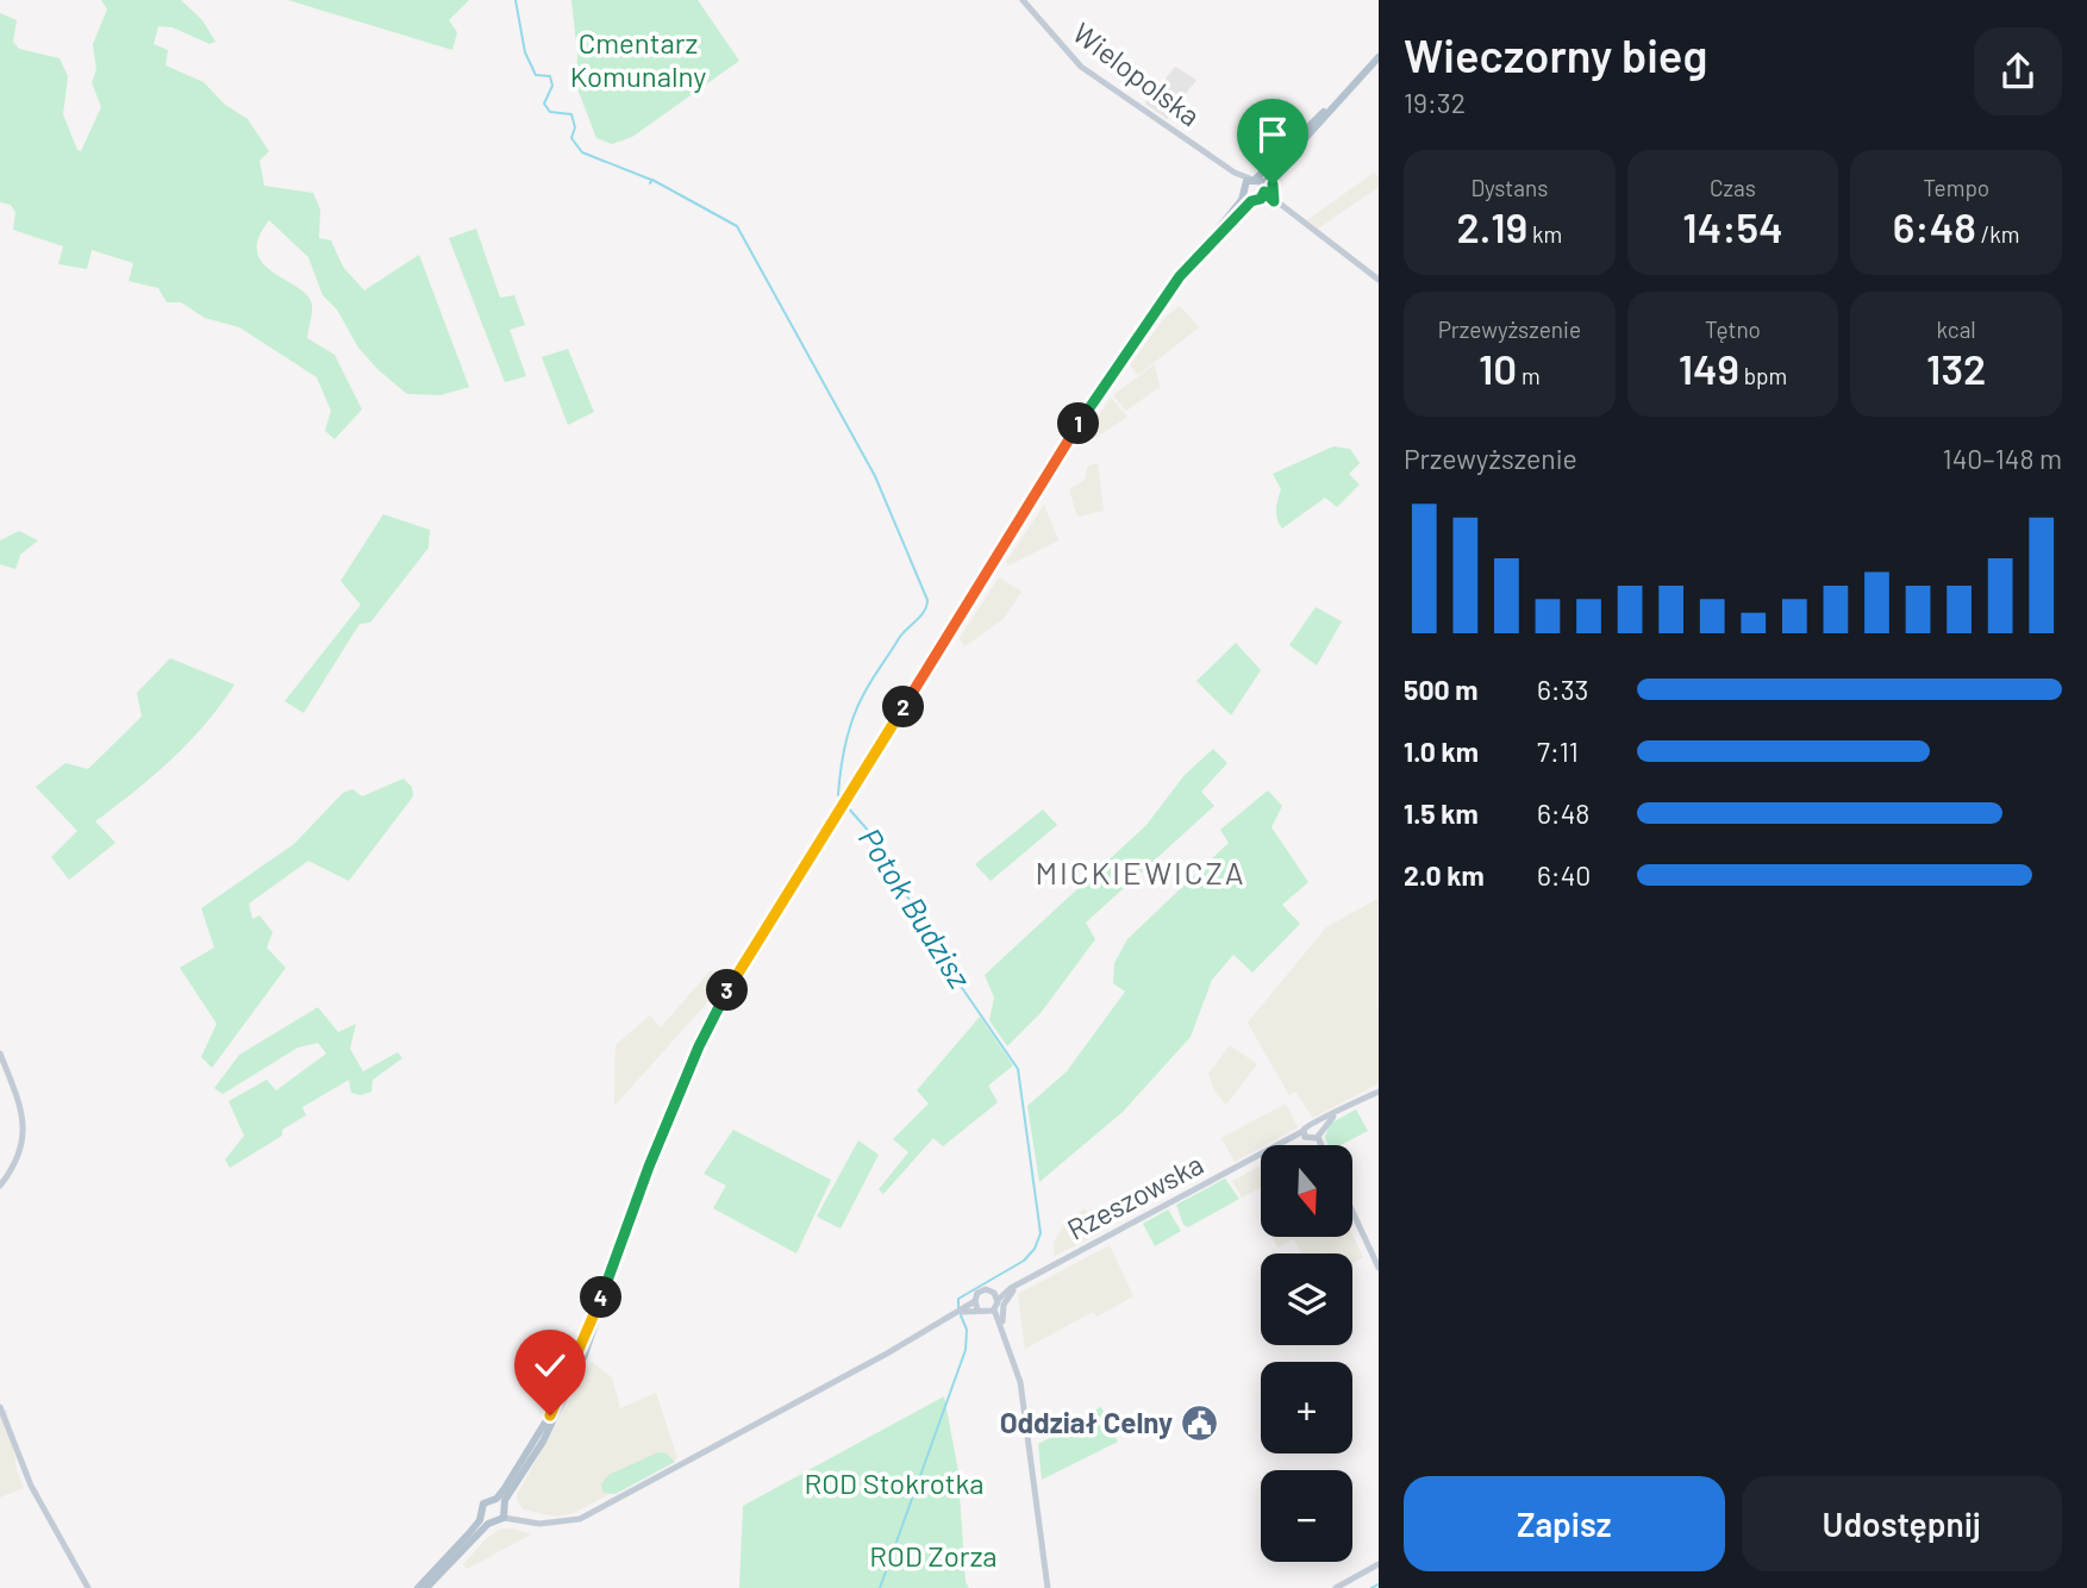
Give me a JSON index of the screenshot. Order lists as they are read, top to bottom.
{
  "streets": {
    "street": ["Wielopolska", "Rzeszowska"]
  },
  "districts": ["MICKIEWICZA"],
  "water": ["Potok Budzisz"],
  "parks": ["Cmentarz Komunalny", "ROD Stokrotka", "ROD Zorza"],
  "places": {
    "public building": ["Oddział Celny"]
  },
  "north": "bottom",
  "page": {
    "heading": ["Wieczorny bieg", "19:32"],
    "stats": [
      ["Dystans", "2.19 km"],
      ["Czas", "14:54"],
      ["Tempo", "6:48 /km"],
      ["Przewyższenie", "10 m"],
      ["Tętno", "149 bpm"],
      ["kcal", "132"]
    ],
    "pins": [
      "1",
      "2",
      "3",
      "4"
    ],
    "chart": ["Przewyższenie", "140–148 m"],
    "list": [
      {
        "name": "500 m",
        "note": "6:33"
      },
      {
        "name": "1.0 km",
        "note": "7:11"
      },
      {
        "name": "1.5 km",
        "note": "6:48"
      },
      {
        "name": "2.0 km",
        "note": "6:40"
      }
    ],
    "map_buttons": ["+", "−"],
    "buttons": ["Zapisz", "Udostępnij"]
  }
}
